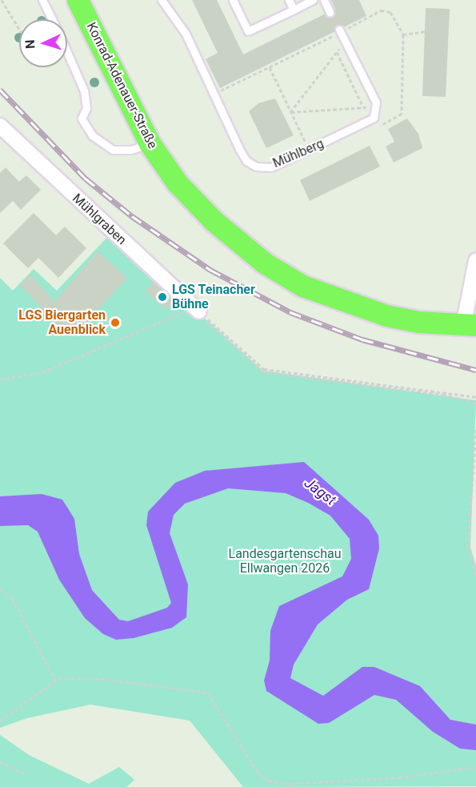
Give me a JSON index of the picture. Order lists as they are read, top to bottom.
{
  "streets": {
    "main road": ["Konrad-Adenauer-Straße"],
    "street": ["Mühlgraben"],
    "lane": ["Mühlberg"]
  },
  "water": ["Jagst"],
  "parks": ["Landesgartenschau Ellwangen 2026"],
  "places": ["LGS Teinacher Bühne", "LGS Biergarten Auenblick"],
  "north": "left"
}
